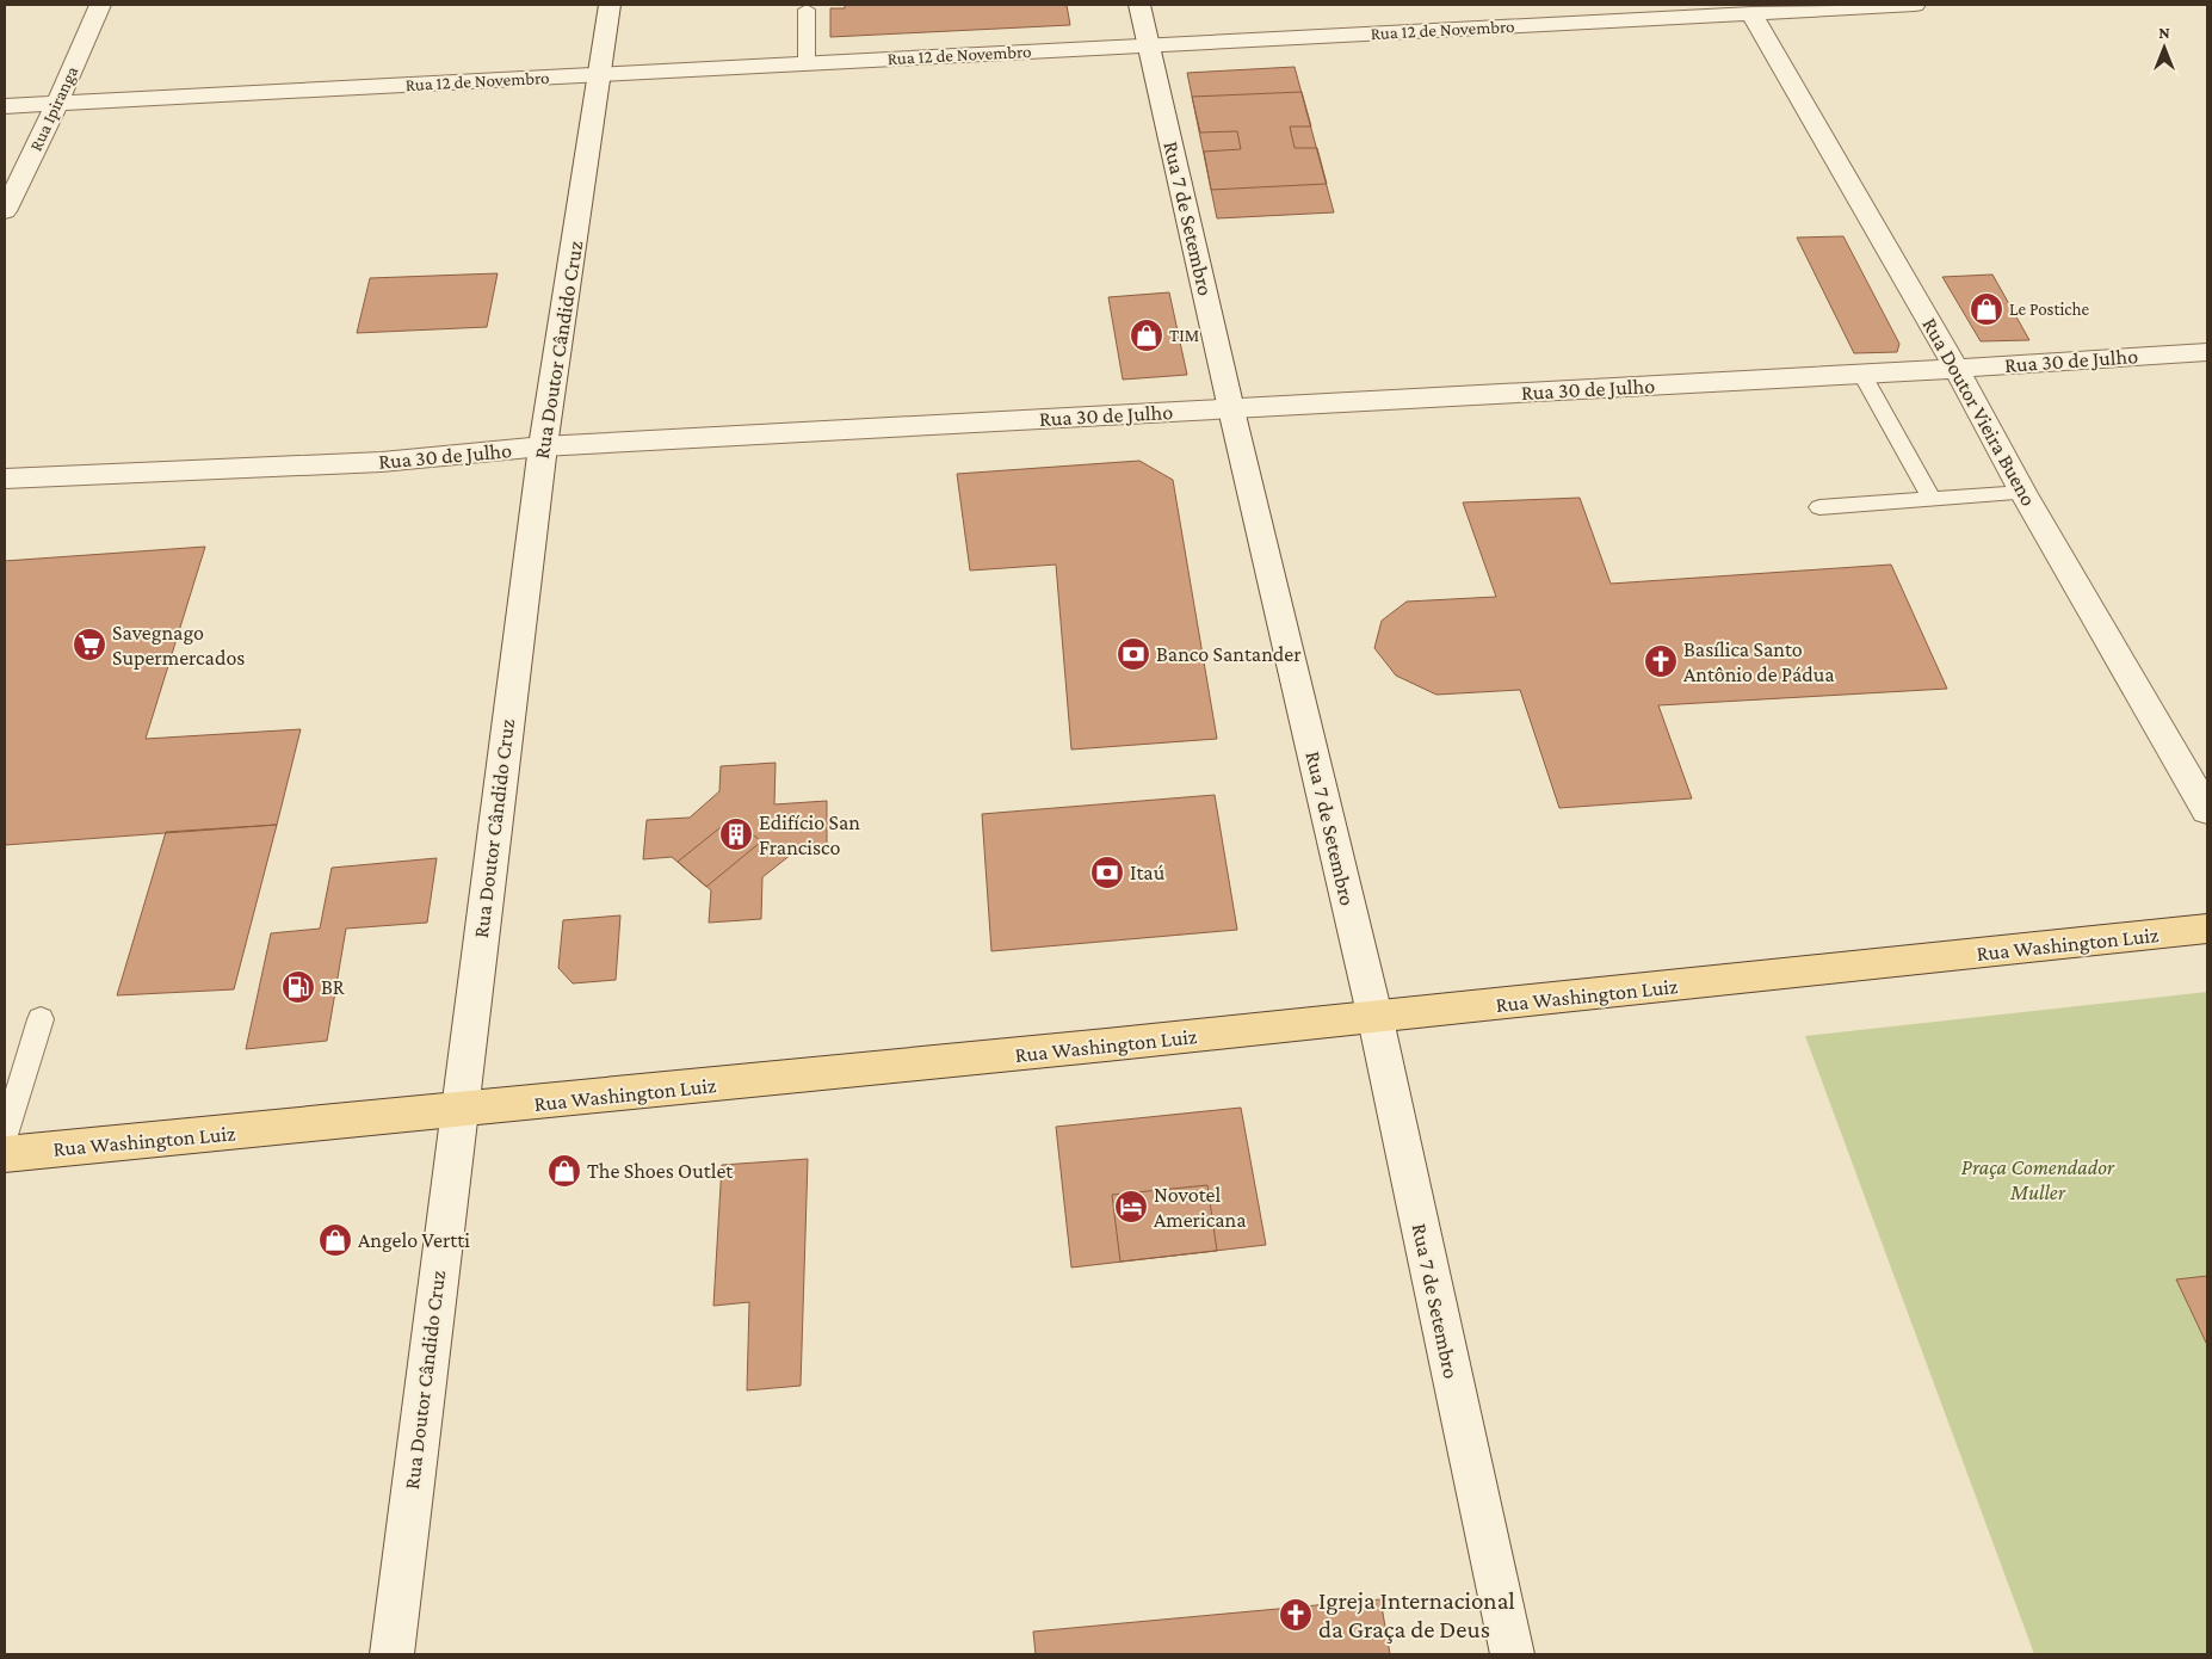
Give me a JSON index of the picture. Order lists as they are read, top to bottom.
{
  "streets": {
    "main road": ["Rua Washington Luiz"],
    "street": [
      "Rua 12 de Novembro",
      "Rua Ipiranga",
      "Rua 7 de Setembro",
      "Rua Doutor Cândido Cruz",
      "Rua 30 de Julho",
      "Rua Doutor Vieira Bueno"
    ]
  },
  "crossings": [
    ["Rua 12 de Novembro", "Rua Ipiranga"],
    ["Rua 12 de Novembro", "Rua 7 de Setembro"],
    ["Rua 12 de Novembro", "Rua Doutor Cândido Cruz"],
    ["Rua 12 de Novembro", "Rua Doutor Vieira Bueno"],
    ["Rua 7 de Setembro", "Rua 30 de Julho"],
    ["Rua 7 de Setembro", "Rua Washington Luiz"],
    ["Rua Doutor Cândido Cruz", "Rua 30 de Julho"],
    ["Rua Doutor Cândido Cruz", "Rua Washington Luiz"],
    ["Rua 30 de Julho", "Rua Doutor Vieira Bueno"]
  ],
  "parks": ["Praça Comendador Muller"],
  "places": {
    "shop": [
      "Le Postiche",
      "TIM",
      "The Shoes Outlet",
      "Angelo Vertti"
    ],
    "supermarket": ["Savegnago Supermercados"],
    "bank": ["Banco Santander", "Itaú"],
    "church": ["Basílica Santo Antônio de Pádua", "Igreja Internacional da Graça de Deus"],
    "building": ["Edifício San Francisco"],
    "fuel station": ["BR"],
    "hotel": ["Novotel Americana"]
  },
  "north": "top"
}
